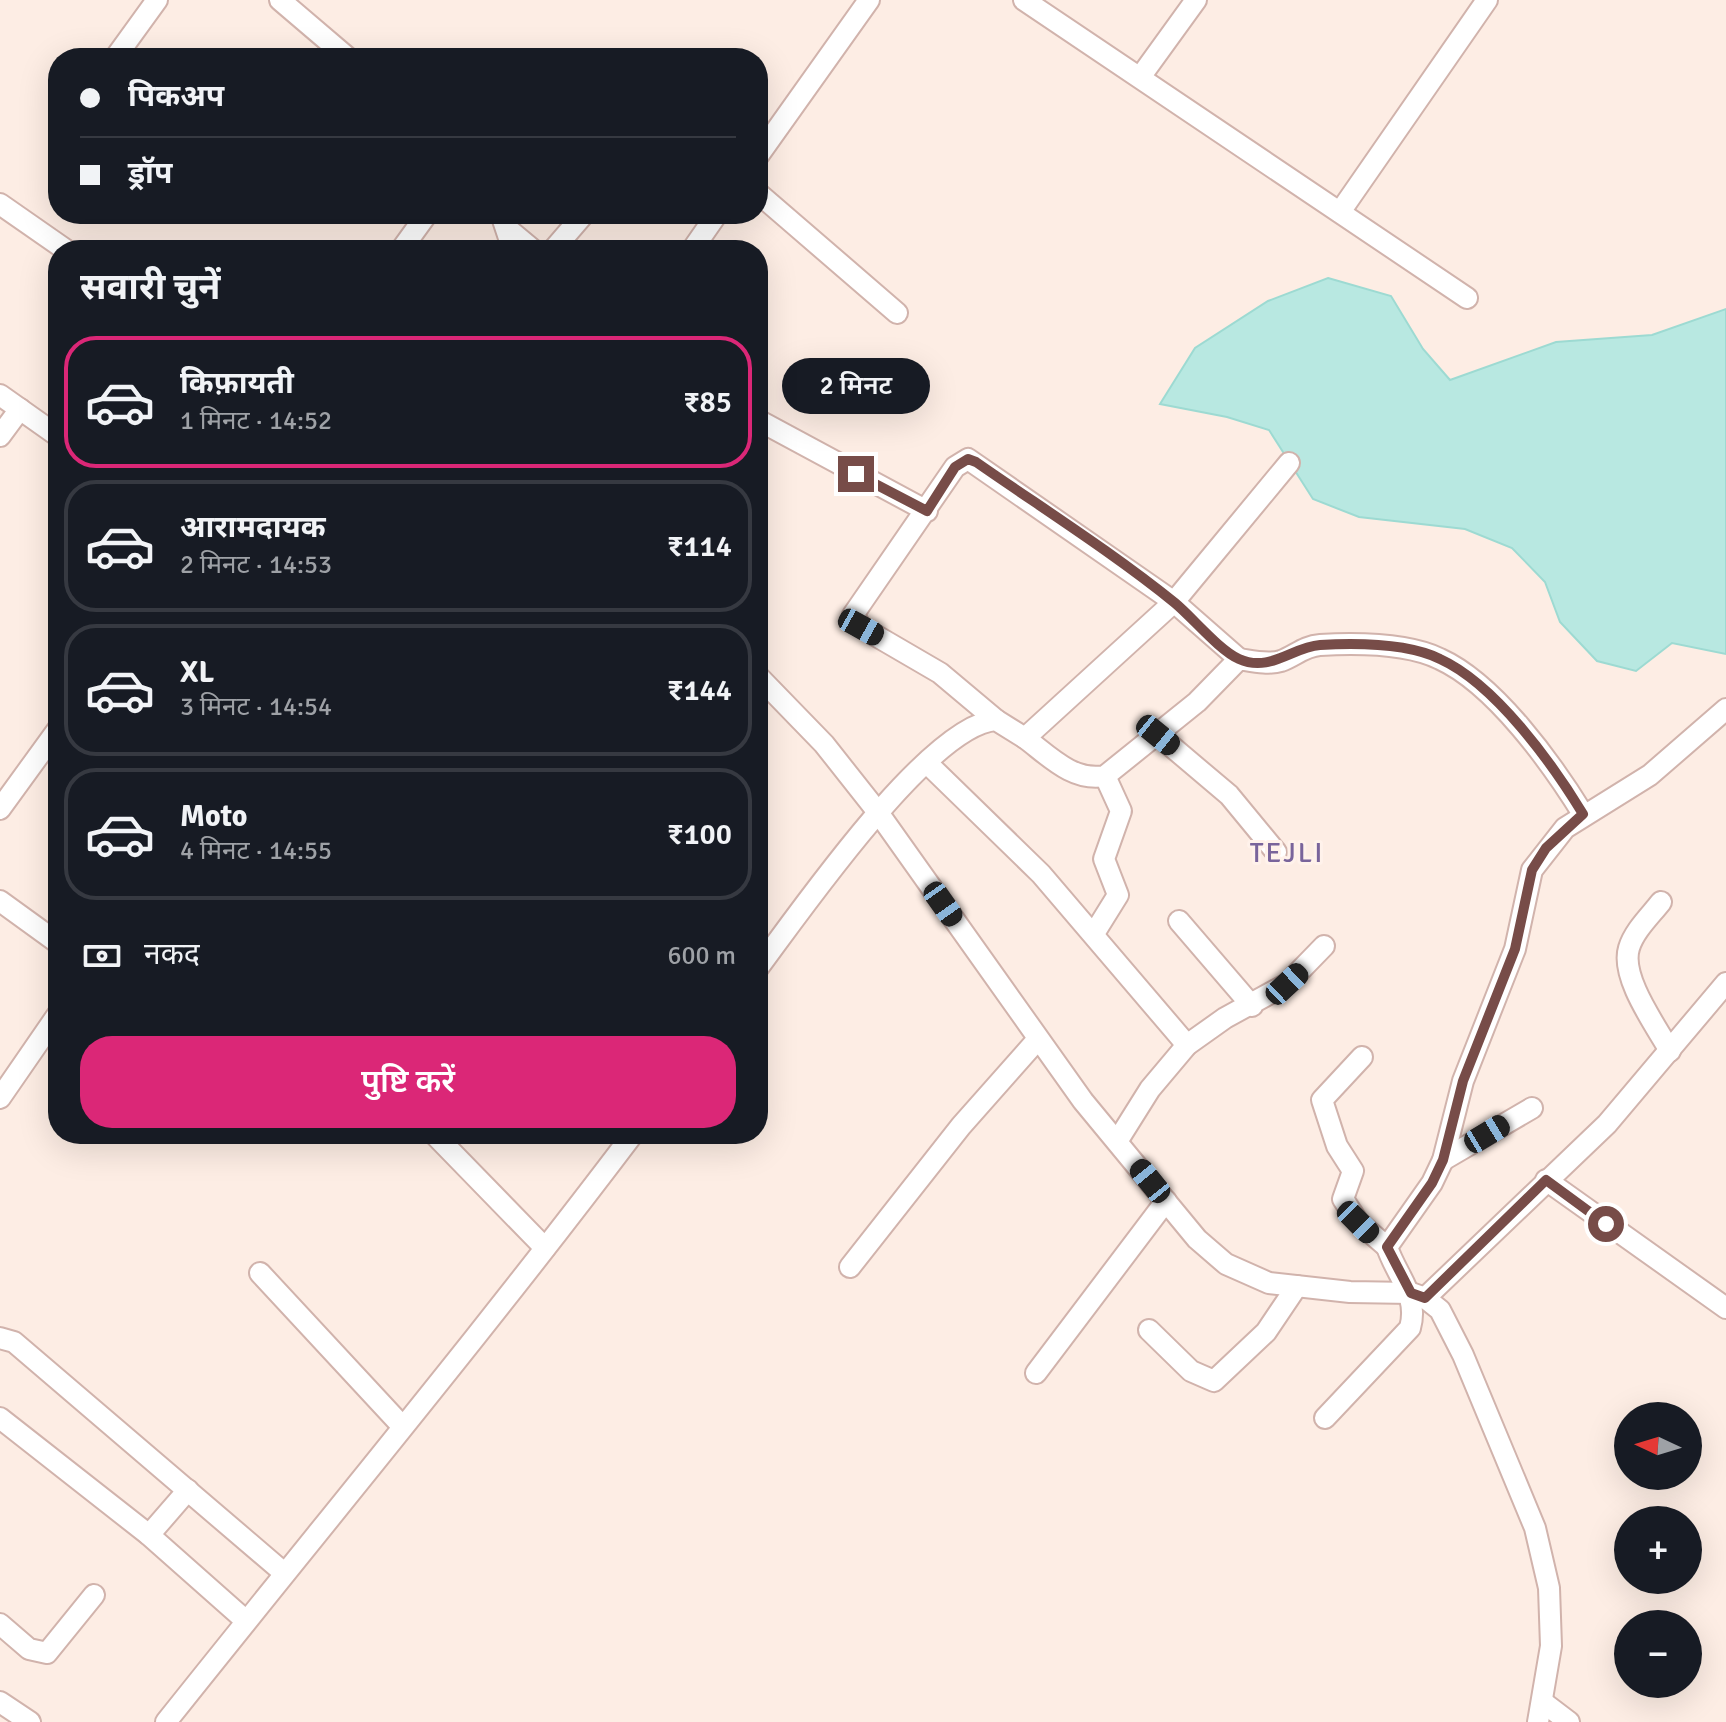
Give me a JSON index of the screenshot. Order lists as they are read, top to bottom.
{
  "districts": ["TEJLI"],
  "north": "left",
  "page": {
    "banner": ["पिकअप", "ड्रॉप"],
    "heading": "सवारी चुनें",
    "list": [
      {
        "name": "किफ़ायती",
        "note": "1 मिनट · 14:52",
        "value": "₹85"
      },
      {
        "name": "आरामदायक",
        "note": "2 मिनट · 14:53",
        "value": "₹114"
      },
      {
        "name": "XL",
        "note": "3 मिनट · 14:54",
        "value": "₹144"
      },
      {
        "name": "Moto",
        "note": "4 मिनट · 14:55",
        "value": "₹100"
      }
    ],
    "bubble": "2 मिनट",
    "pay": ["नकद", "600 m"],
    "buttons": "पुष्टि करें",
    "map_buttons": ["+", "−"]
  }
}
